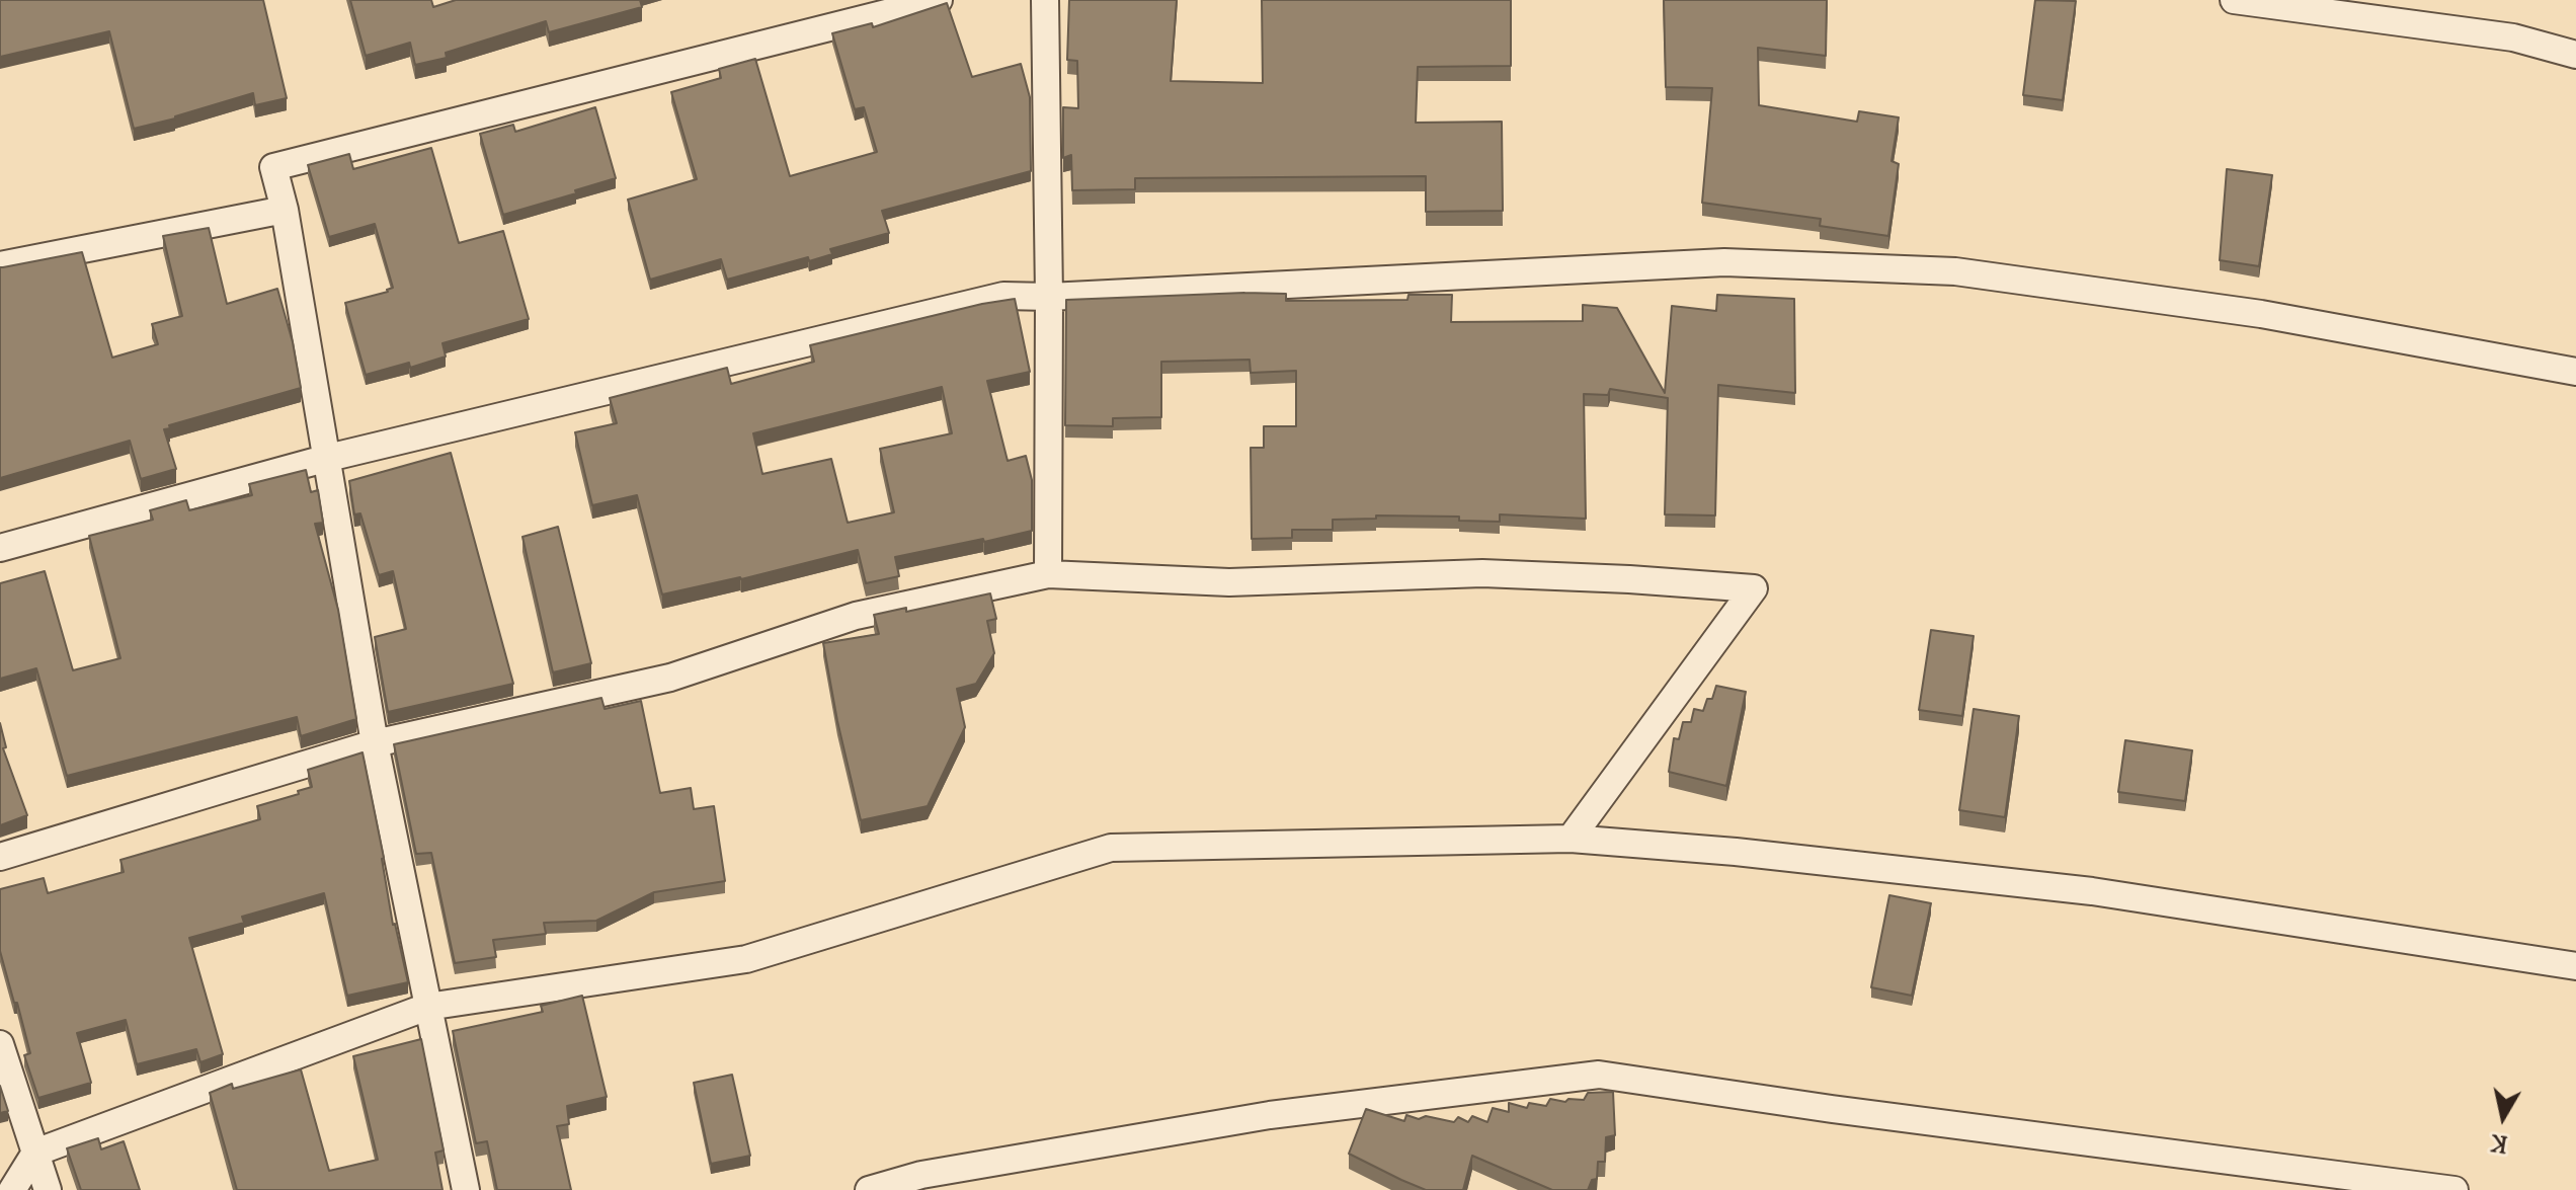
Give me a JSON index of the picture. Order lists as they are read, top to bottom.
{
  "north": "bottom"
}
